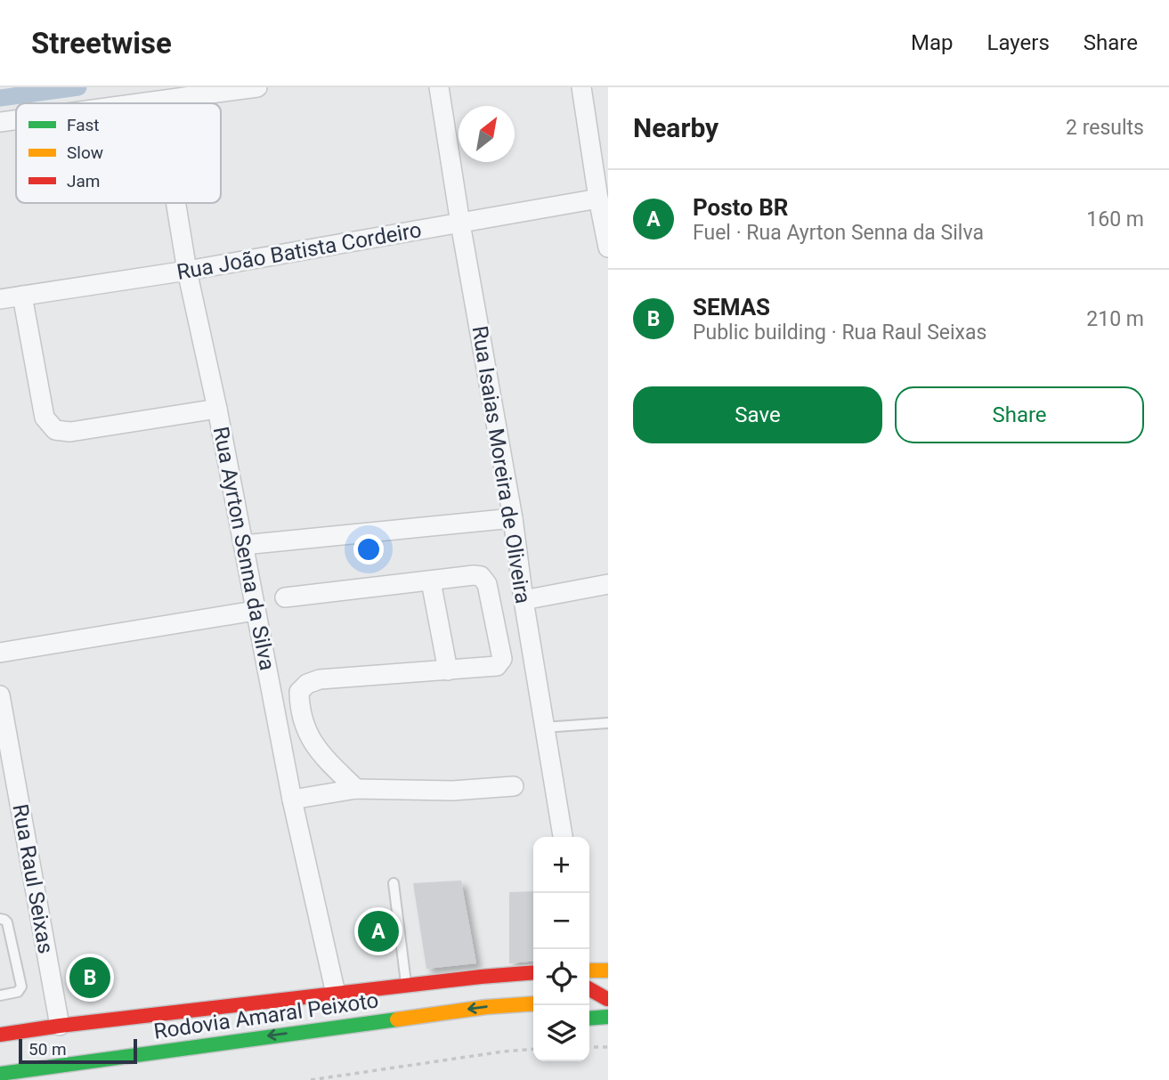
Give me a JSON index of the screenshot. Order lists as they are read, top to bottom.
{
  "streets": {
    "main road": ["Rodovia Amaral Peixoto"],
    "street": [
      "Rua João Batista Cordeiro",
      "Rua Isaias Moreira de Oliveira",
      "Rua Ayrton Senna da Silva",
      "Rua Raul Seixas"
    ]
  },
  "crossings": [
    ["Rua João Batista Cordeiro", "Rua Isaias Moreira de Oliveira"],
    ["Rua João Batista Cordeiro", "Rua Ayrton Senna da Silva"]
  ],
  "legend": ["Fast", "Slow", "Jam"],
  "scale_bar": "50 m",
  "north": "top right",
  "page": {
    "header": "Streetwise",
    "nav": ["Map", "Layers", "Share"],
    "heading": ["Nearby", "2 results"],
    "list": [
      {
        "mark": "A",
        "name": "Posto BR",
        "note": "Fuel · Rua Ayrton Senna da Silva",
        "value": "160 m"
      },
      {
        "mark": "B",
        "name": "SEMAS",
        "note": "Public building · Rua Raul Seixas",
        "value": "210 m"
      }
    ],
    "buttons": ["Save", "Share"],
    "map_buttons": ["+", "−"],
    "pins": ["A", "B"],
    "scale": "50 m"
  }
}
